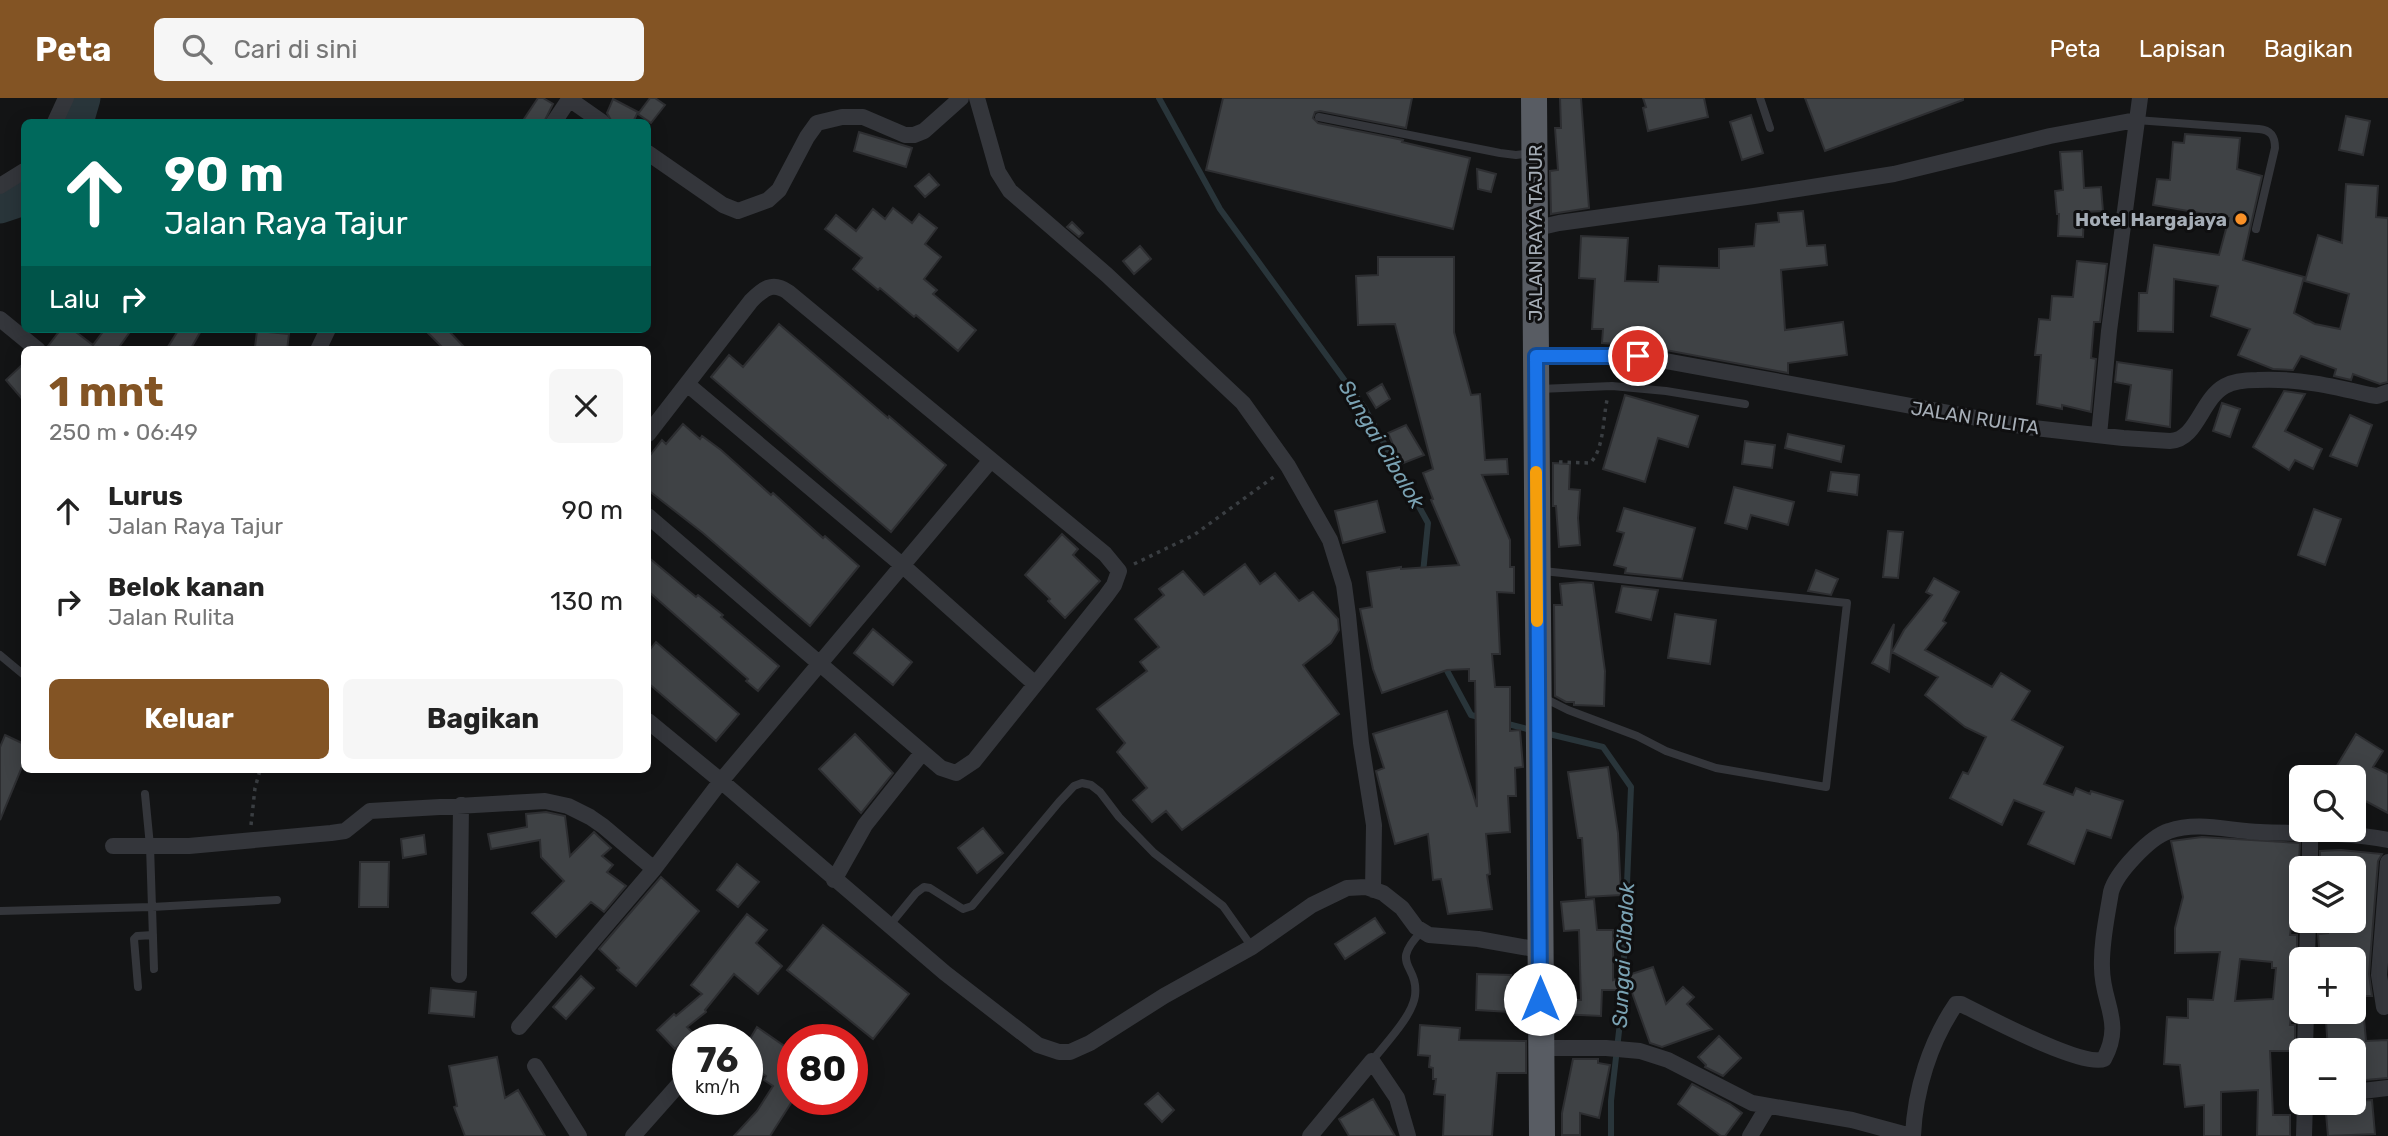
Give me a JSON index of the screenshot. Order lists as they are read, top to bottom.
{
  "streets": {
    "highway": ["JALAN RAYA TAJUR"],
    "street": ["JALAN RULITA"]
  },
  "crossings": [
    ["JALAN RAYA TAJUR", "JALAN RULITA"]
  ],
  "water": ["Sungai Cibalok"],
  "places": ["Hotel Hargajaya"],
  "page": {
    "header": "Peta",
    "search": "Cari di sini",
    "nav": ["Peta", "Lapisan", "Bagikan"],
    "turn": ["90 m", "Jalan Raya Tajur"],
    "then": "Lalu",
    "heading": ["1 mnt", "250 m · 06:49"],
    "list": [
      {
        "name": "Lurus",
        "note": "Jalan Raya Tajur",
        "value": "90 m"
      },
      {
        "name": "Belok kanan",
        "note": "Jalan Rulita",
        "value": "130 m"
      }
    ],
    "buttons": ["Keluar", "Bagikan"],
    "map_buttons": ["+", "−"],
    "speed": "76 km/h",
    "limit": "80"
  }
}
